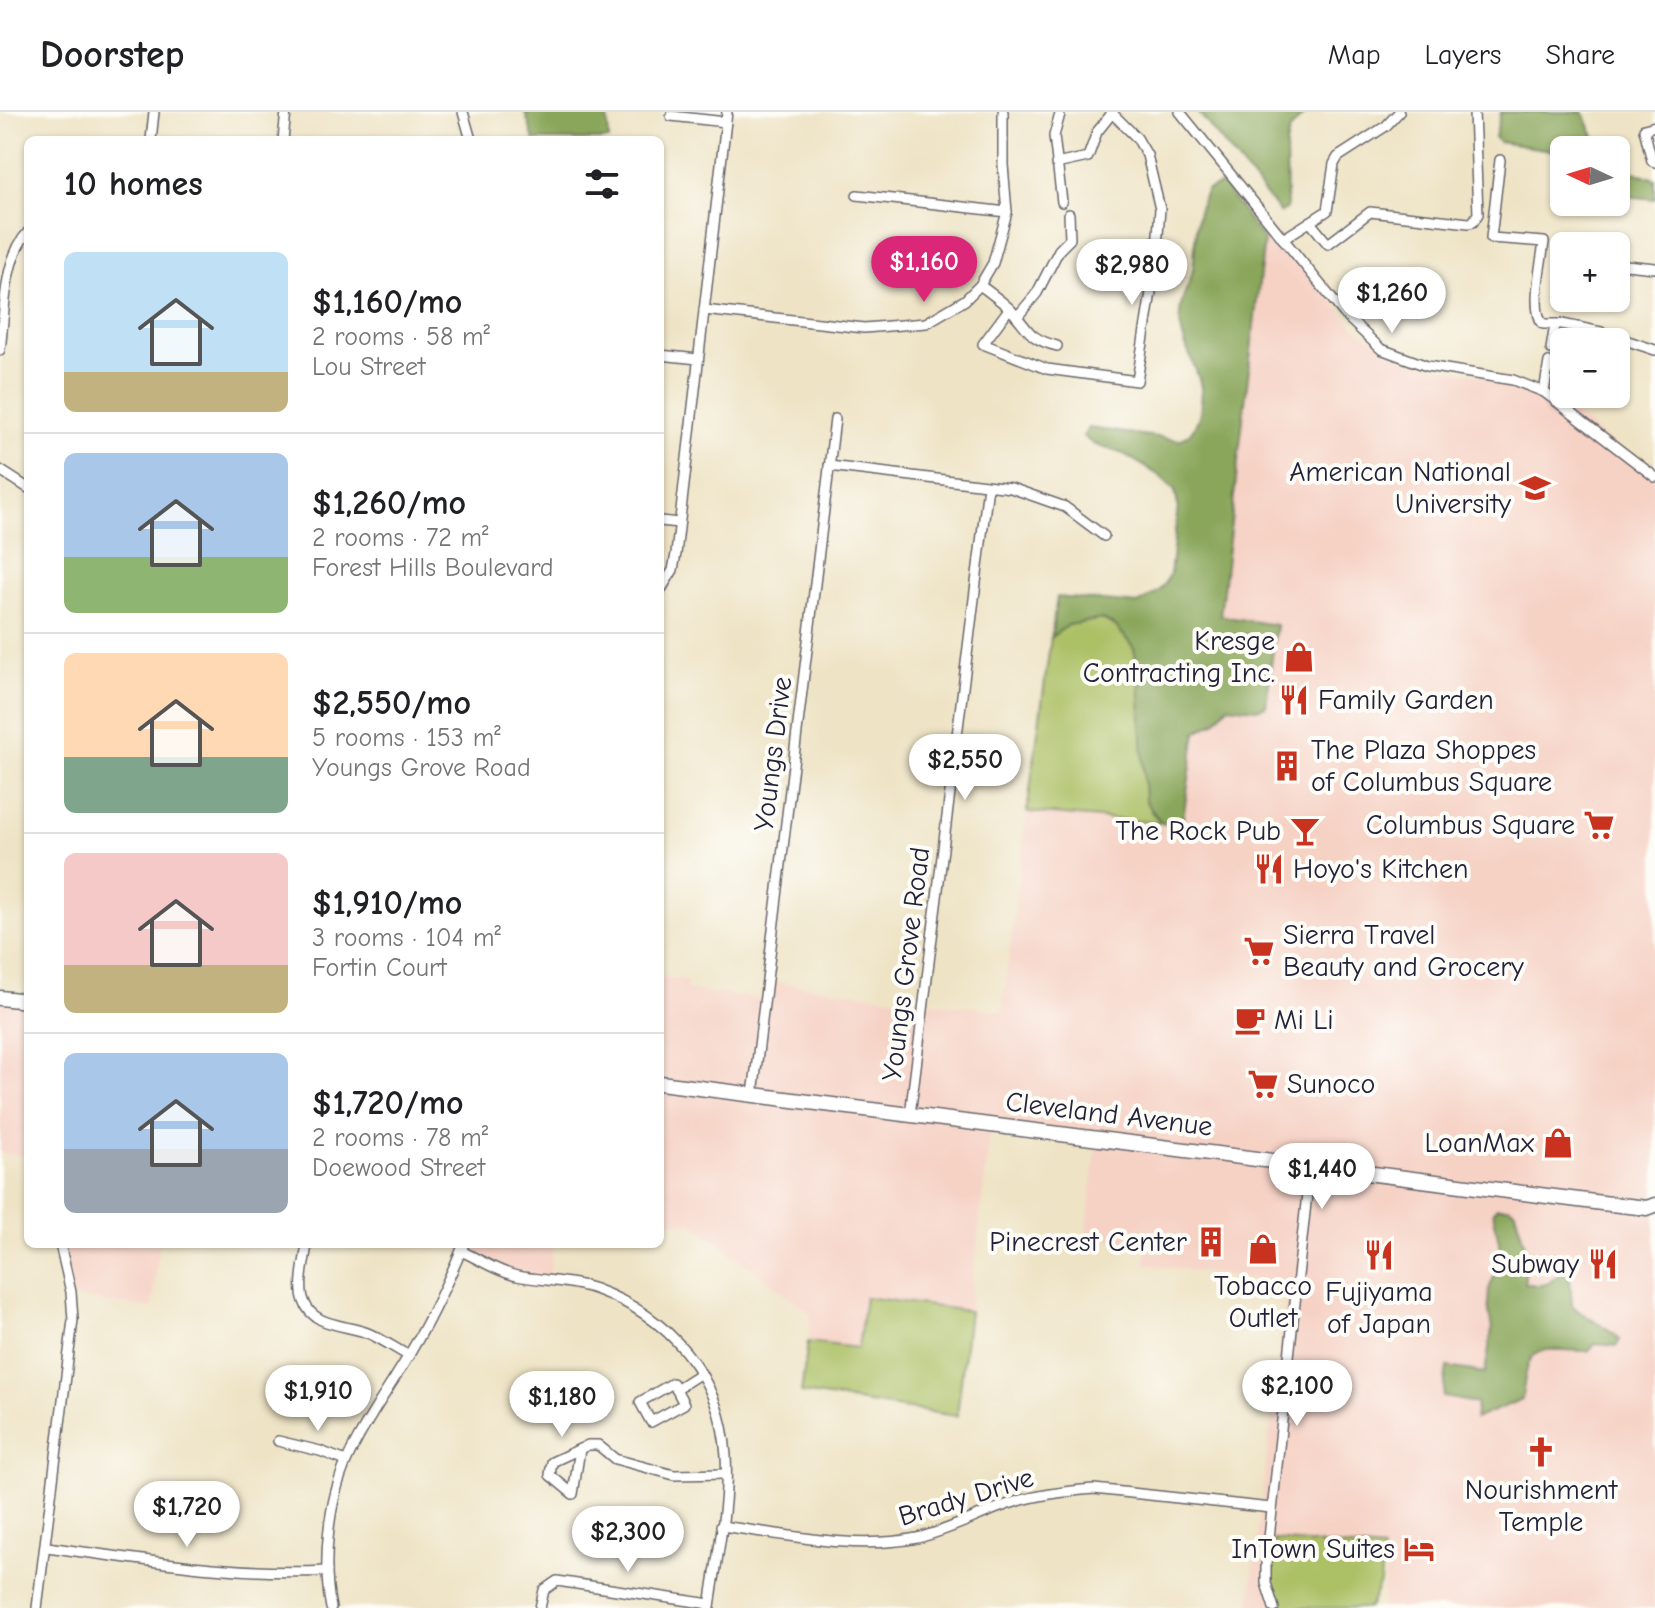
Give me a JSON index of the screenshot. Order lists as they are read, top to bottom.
{
  "streets": {
    "main road": ["Cleveland Avenue"],
    "street": ["Youngs Drive", "Youngs Grove Road", "Brady Drive"]
  },
  "crossings": [
    ["Youngs Drive", "Cleveland Avenue"],
    ["Youngs Grove Road", "Cleveland Avenue"]
  ],
  "places": {
    "school or university": ["American National University"],
    "shop": ["Kresge Contracting Inc.", "LoanMax", "Tobacco Outlet"],
    "restaurant": [
      "Family Garden",
      "Hoyo's Kitchen",
      "Fujiyama of Japan",
      "Subway"
    ],
    "building": ["The Plaza Shoppes of Columbus Square", "Pinecrest Center"],
    "supermarket": ["Columbus Square", "Sierra Travel Beauty and Grocery", "Sunoco"],
    "bar": ["The Rock Pub"],
    "cafe": ["Mi Li"],
    "church": ["Nourishment Temple"],
    "hotel": ["InTown Suites"]
  },
  "north": "left",
  "page": {
    "header": "Doorstep",
    "nav": ["Map", "Layers", "Share"],
    "map_buttons": ["+", "−"],
    "heading": "10 homes",
    "list": [
      {
        "name": "$1,160/mo",
        "note": "2 rooms · 58 m² · Lou Street"
      },
      {
        "name": "$1,260/mo",
        "note": "2 rooms · 72 m² · Forest Hills Boulevard"
      },
      {
        "name": "$2,550/mo",
        "note": "5 rooms · 153 m² · Youngs Grove Road"
      },
      {
        "name": "$1,910/mo",
        "note": "3 rooms · 104 m² · Fortin Court"
      },
      {
        "name": "$1,720/mo",
        "note": "2 rooms · 78 m² · Doewood Street"
      }
    ],
    "price": [
      "$1,160",
      "$2,980",
      "$1,260",
      "$2,550",
      "$1,440",
      "$2,100",
      "$1,910",
      "$1,180",
      "$1,720",
      "$2,300"
    ]
  }
}
